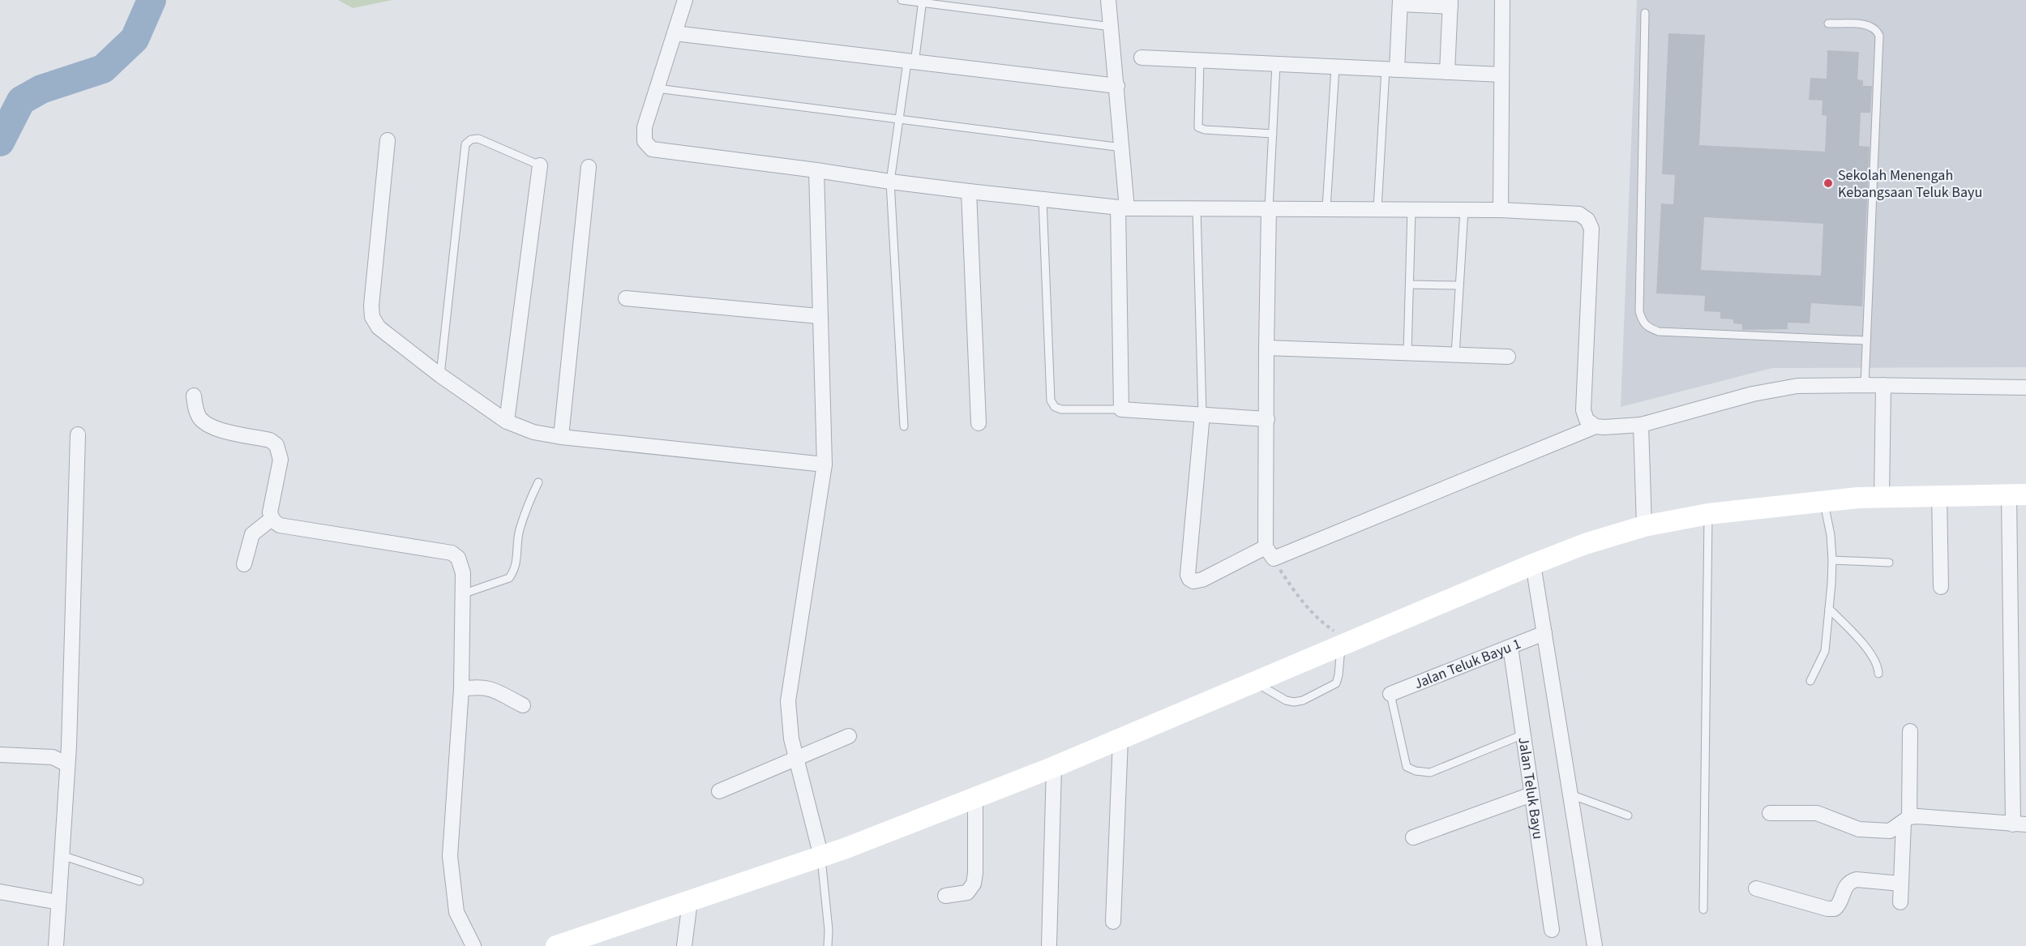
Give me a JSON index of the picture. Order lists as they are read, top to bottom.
{
  "streets": {
    "street": ["Jalan Teluk Bayu 1", "Jalan Teluk Bayu"]
  },
  "crossings": [
    ["Jalan Teluk Bayu 1", "Jalan Teluk Bayu"]
  ],
  "places": ["Sekolah Menengah Kebangsaan Teluk Bayu"]
}
